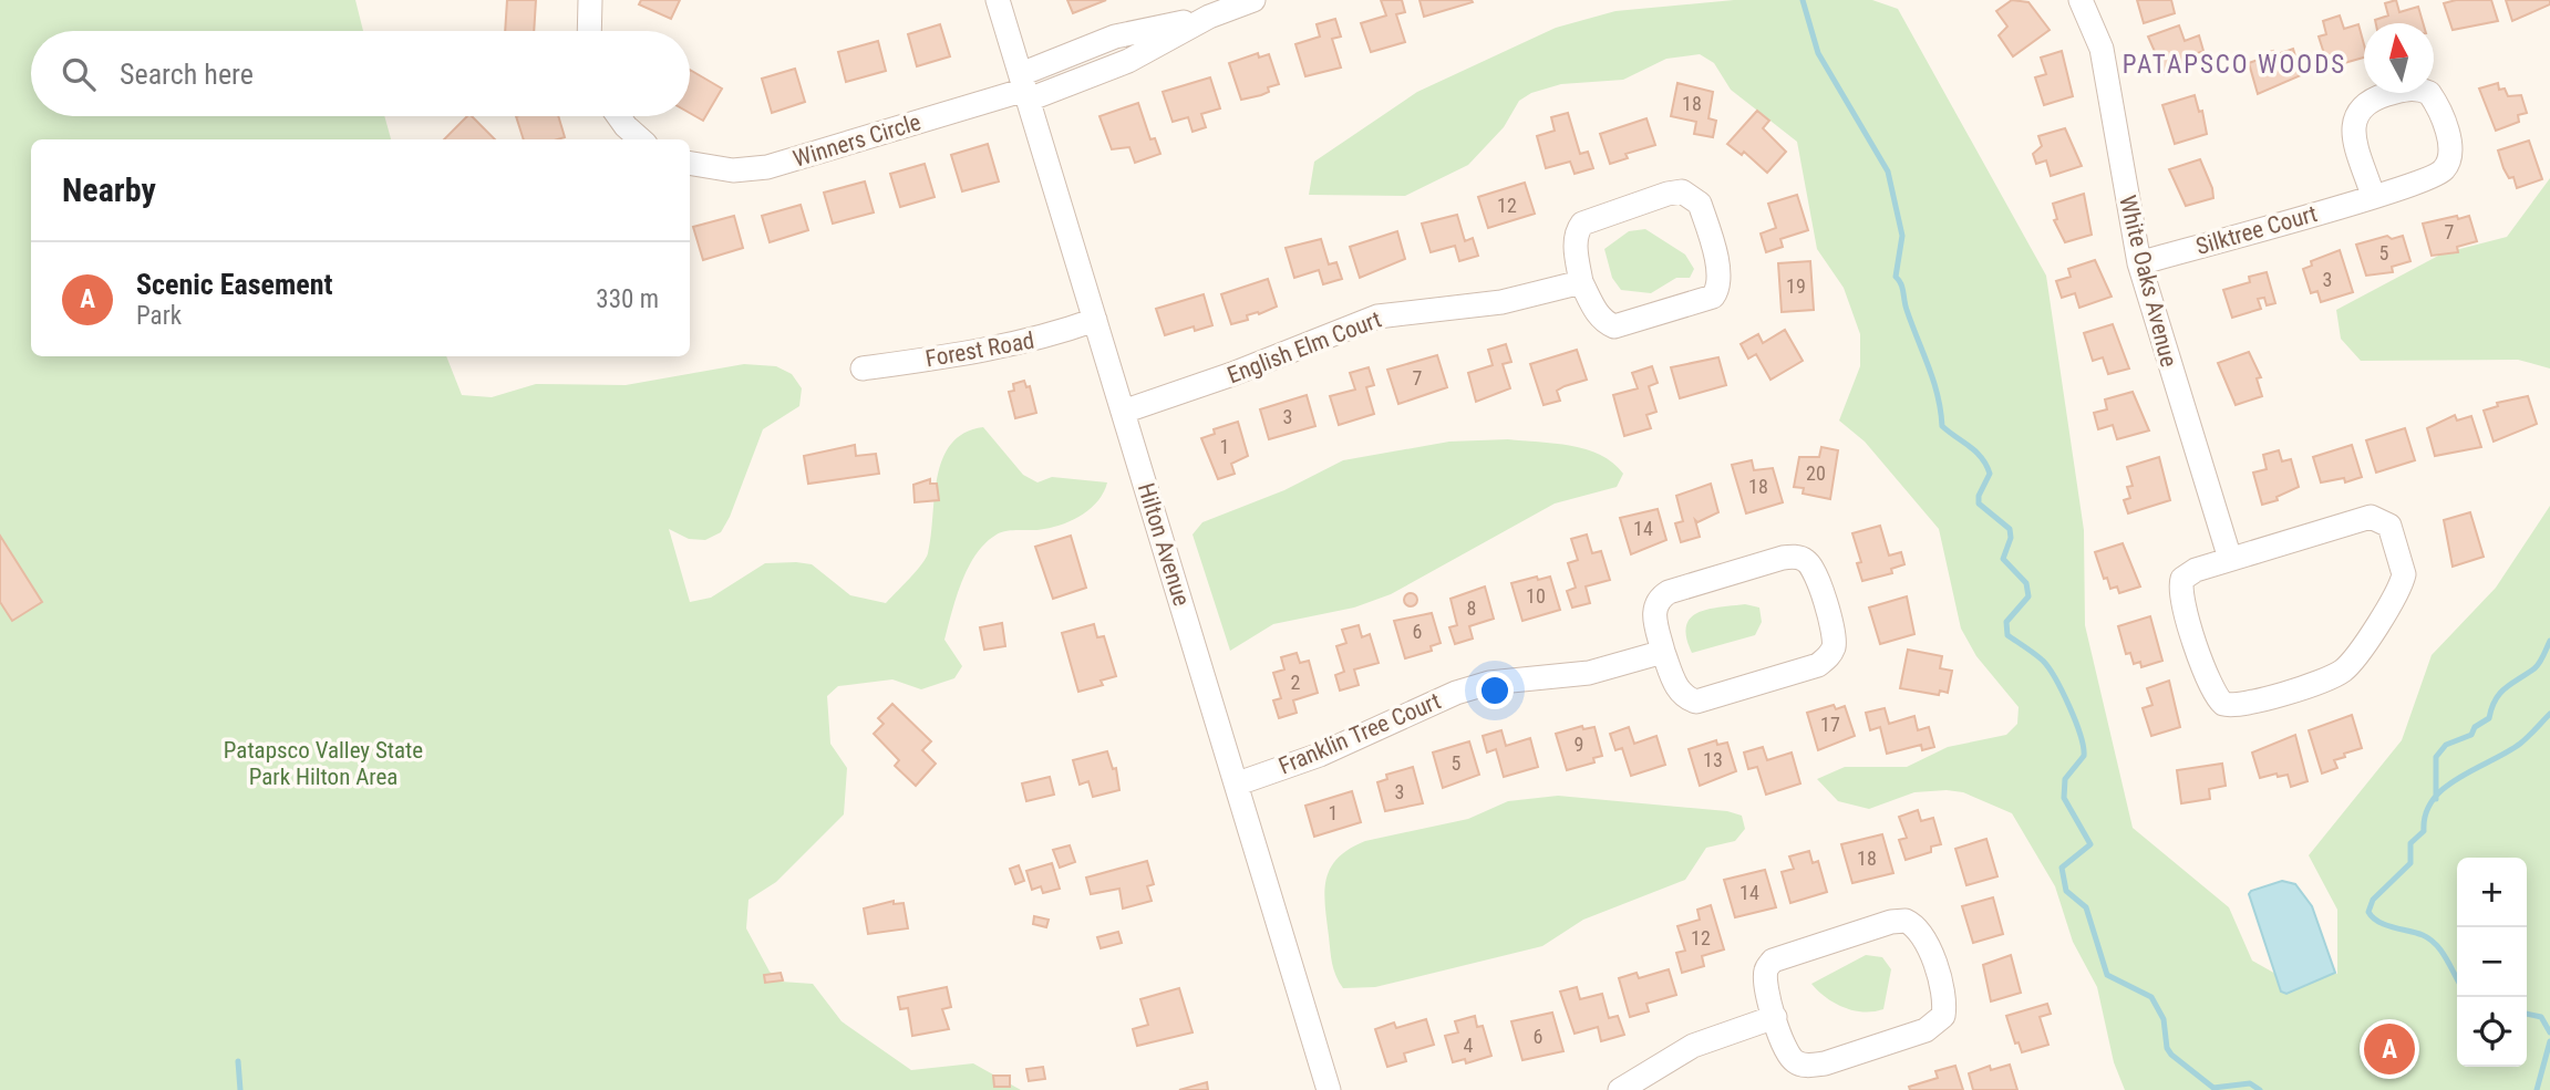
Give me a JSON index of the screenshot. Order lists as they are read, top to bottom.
{
  "streets": {
    "street": [
      "Winners Circle",
      "Silktree Court",
      "White Oaks Avenue",
      "English Elm Court",
      "Forest Road",
      "Hilton Avenue",
      "Franklin Tree Court"
    ]
  },
  "crossings": [
    ["Winners Circle", "Hilton Avenue"],
    ["Silktree Court", "White Oaks Avenue"],
    ["English Elm Court", "Hilton Avenue"],
    ["Forest Road", "Hilton Avenue"],
    ["Hilton Avenue", "Franklin Tree Court"]
  ],
  "districts": ["PATAPSCO WOODS"],
  "parks": ["Patapsco Valley State Park Hilton Area"],
  "house_numbers": [
    "18",
    "12",
    "7",
    "5",
    "3",
    "19",
    "7",
    "3",
    "1",
    "20",
    "18",
    "14",
    "10",
    "8",
    "6",
    "2",
    "17",
    "9",
    "13",
    "5",
    "3",
    "1",
    "18",
    "14",
    "12",
    "6",
    "4"
  ],
  "north": "top",
  "page": {
    "search": "Search here",
    "heading": "Nearby",
    "list": [
      {
        "mark": "A",
        "name": "Scenic Easement",
        "note": "Park",
        "value": "330 m"
      }
    ],
    "map_buttons": ["+", "−"],
    "pins": "A"
  }
}
